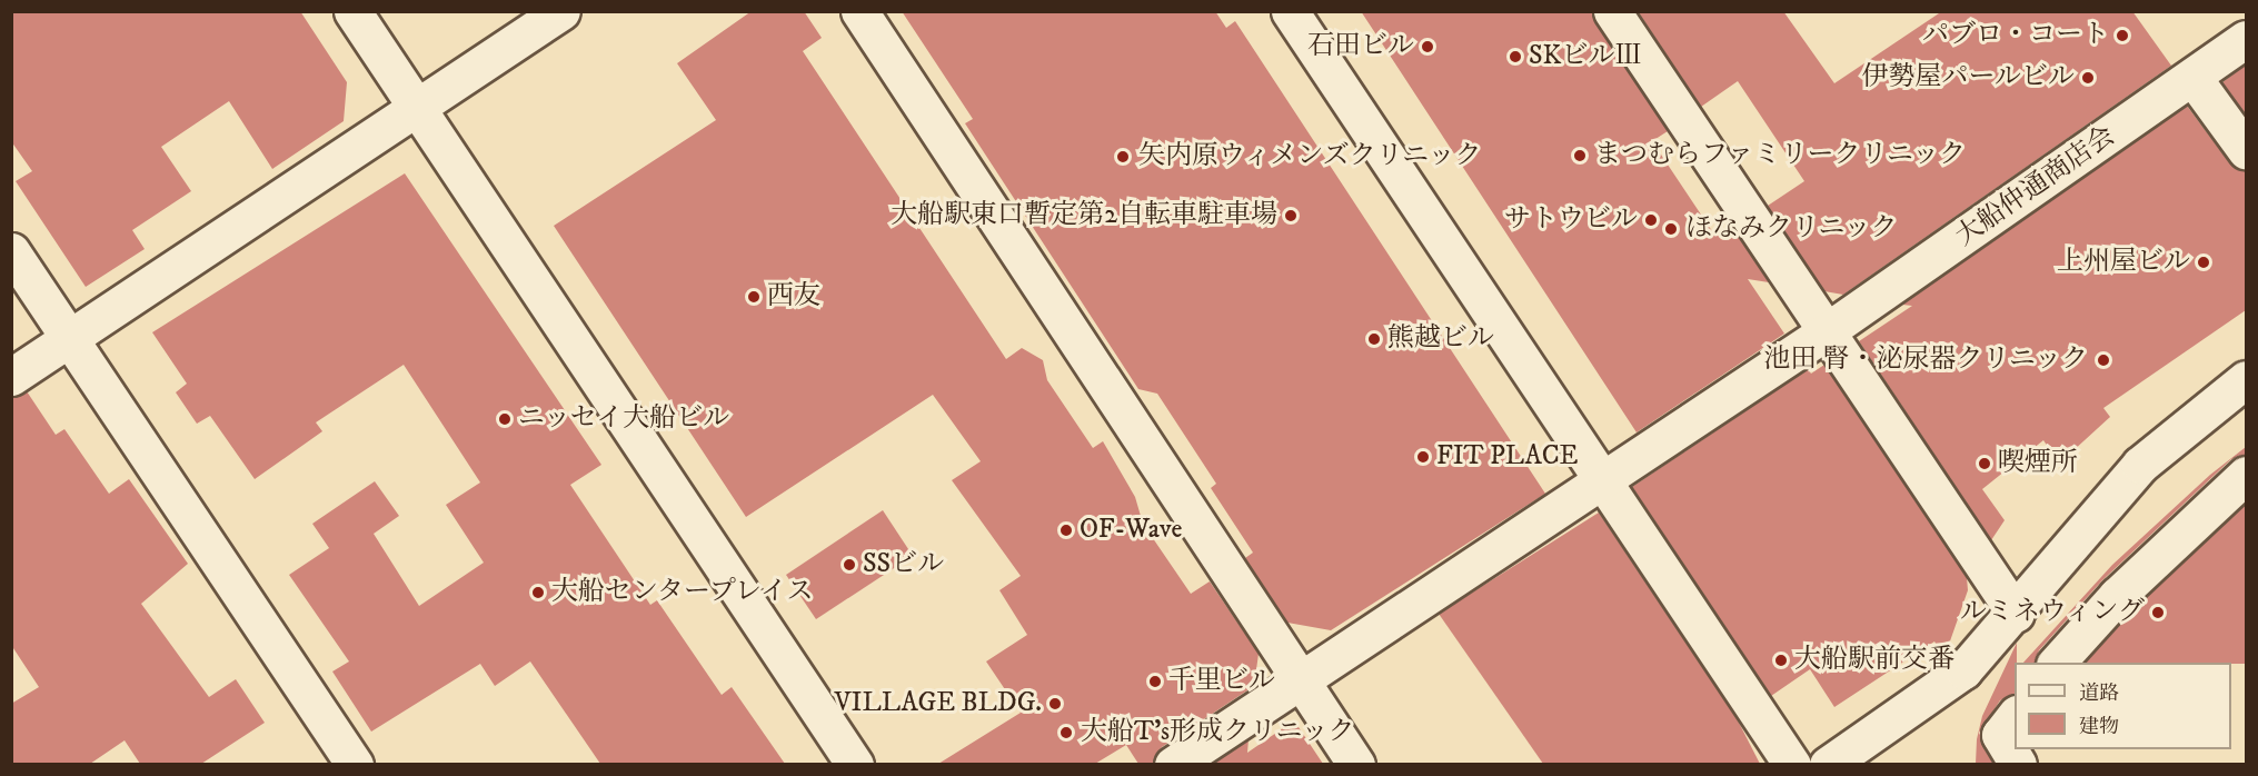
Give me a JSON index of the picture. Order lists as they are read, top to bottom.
{
  "streets": {
    "street": ["大船仲通商店会"]
  },
  "places": [
    "パブロ・コート",
    "石田ビル",
    "SKビルⅢ",
    "伊勢屋パールビル",
    "まつむらファミリークリニック",
    "矢内原ウィメンズクリニック",
    "大船駅東口暫定第2自転車駐車場",
    "サトウビル",
    "ほなみクリニック",
    "上州屋ビル",
    "西友",
    "熊越ビル",
    "池田 腎・泌尿器クリニック",
    "ニッセイ大船ビル",
    "FIT PLACE",
    "喫煙所",
    "OF-Wave",
    "SSビル",
    "大船センタープレイス",
    "ルミネウィング",
    "大船駅前交番",
    "千里ビル",
    "VILLAGE BLDG.",
    "大船T's形成クリニック"
  ],
  "legend": ["道路", "建物"]
}
